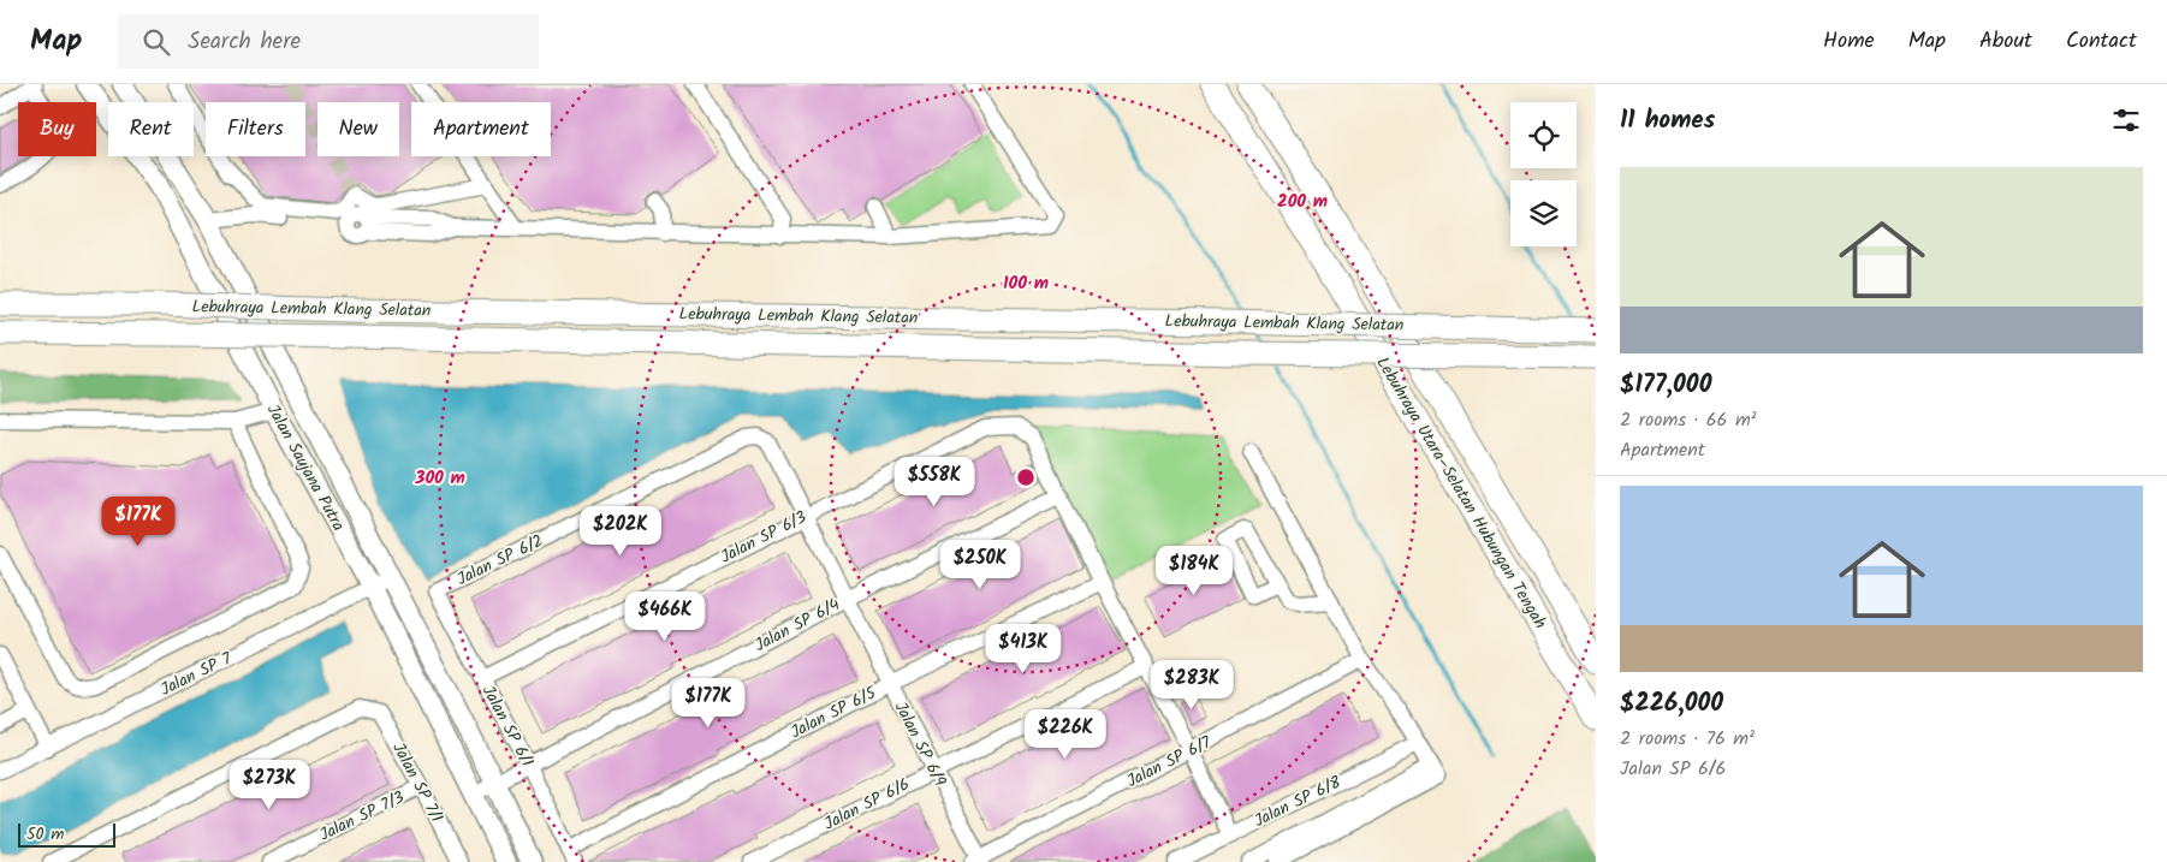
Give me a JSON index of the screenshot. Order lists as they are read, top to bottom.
{
  "streets": {
    "highway": ["Lebuhraya Lembah Klang Selatan", "Lebuhraya Utara–Selatan Hubungan Tengah"],
    "main road": ["Jalan Saujana Putra"],
    "street": [
      "Jalan SP 6/3",
      "Jalan SP 6/2",
      "Jalan SP 6/4",
      "Jalan SP 7",
      "Jalan SP 6/5",
      "Jalan SP 6/1",
      "Jalan SP 6/9",
      "Jalan SP 6/7",
      "Jalan SP 7/1",
      "Jalan SP 6/8",
      "Jalan SP 6/6",
      "Jalan SP 7/3"
    ]
  },
  "crossings": [
    ["Jalan Saujana Putra", "Jalan SP 6/4"],
    ["Jalan Saujana Putra", "Jalan SP 7"],
    ["Jalan SP 6/3", "Jalan SP 6/4"],
    ["Jalan SP 6/3", "Jalan SP 6/1"],
    ["Jalan SP 6/3", "Jalan SP 6/9"],
    ["Jalan SP 6/2", "Jalan SP 6/1"],
    ["Jalan SP 6/2", "Jalan SP 6/9"],
    ["Jalan SP 6/4", "Jalan SP 6/1"],
    ["Jalan SP 6/4", "Jalan SP 6/9"],
    ["Jalan SP 6/5", "Jalan SP 6/1"],
    ["Jalan SP 6/5", "Jalan SP 6/9"],
    ["Jalan SP 6/9", "Jalan SP 6/7"],
    ["Jalan SP 6/9", "Jalan SP 6/6"],
    ["Jalan SP 7/1", "Jalan SP 7/3"]
  ],
  "scale_bar": "50 m",
  "page": {
    "header": "Map",
    "search": "Search here",
    "nav": [
      "Home",
      "Map",
      "About",
      "Contact"
    ],
    "heading": "11 homes",
    "chip": [
      "Buy",
      "Rent",
      "Filters",
      "New",
      "Apartment"
    ],
    "list": [
      {
        "name": "$177,000",
        "note": "2 rooms · 66 m² · Apartment"
      },
      {
        "name": "$226,000",
        "note": "2 rooms · 76 m² · Jalan SP 6/6"
      }
    ],
    "price": [
      "$558K",
      "$177K",
      "$202K",
      "$250K",
      "$184K",
      "$466K",
      "$413K",
      "$283K",
      "$177K",
      "$226K",
      "$273K"
    ],
    "scale": "50 m"
  },
  "rings": ["200 m", "100 m", "300 m"]
}
